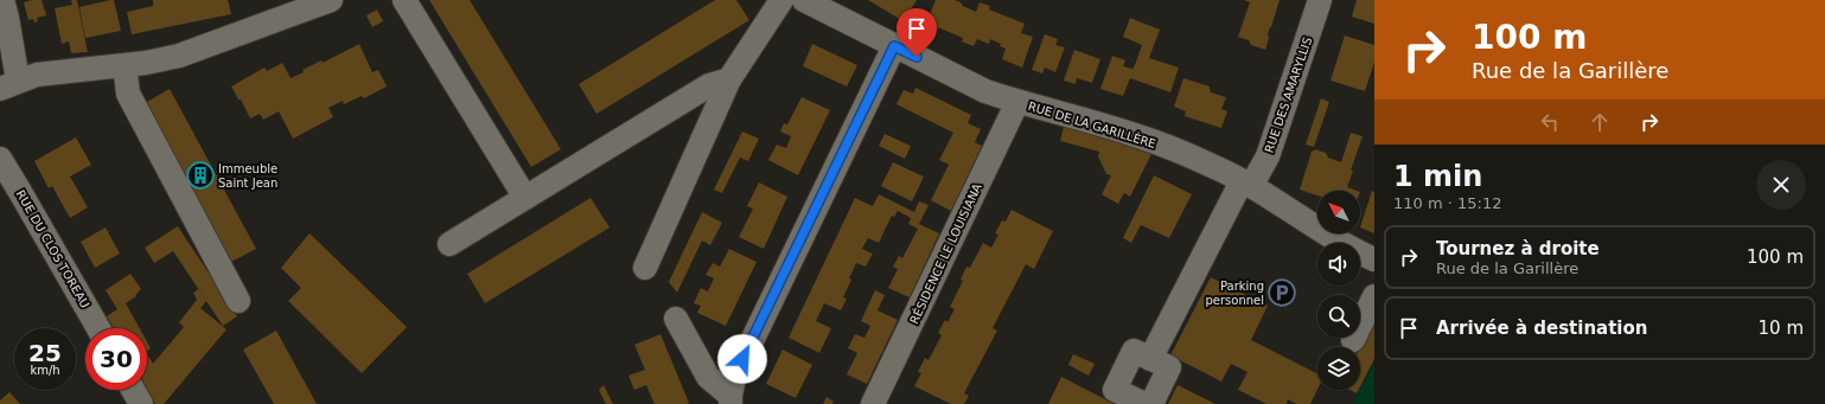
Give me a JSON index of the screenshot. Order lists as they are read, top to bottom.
{
  "streets": {
    "street": [
      "RUE DES AMARYLLIS",
      "RUE DE LA GARILLÈRE",
      "RUE DU CLOS TOREAU",
      "RÉSIDENCE LE LOUISIANA"
    ]
  },
  "crossings": [
    ["RUE DES AMARYLLIS", "RUE DE LA GARILLÈRE"],
    ["RUE DE LA GARILLÈRE", "RÉSIDENCE LE LOUISIANA"]
  ],
  "places": {
    "building": ["Immeuble Saint Jean"],
    "parking": ["Parking personnel"]
  },
  "north": "top left",
  "page": {
    "turn": ["100 m", "Rue de la Garillère"],
    "heading": ["1 min", "110 m · 15:12"],
    "list": [
      {
        "name": "Tournez à droite",
        "note": "Rue de la Garillère",
        "value": "100 m"
      },
      {
        "name": "Arrivée à destination",
        "value": "10 m"
      }
    ],
    "speed": "25 km/h",
    "limit": "30"
  }
}
